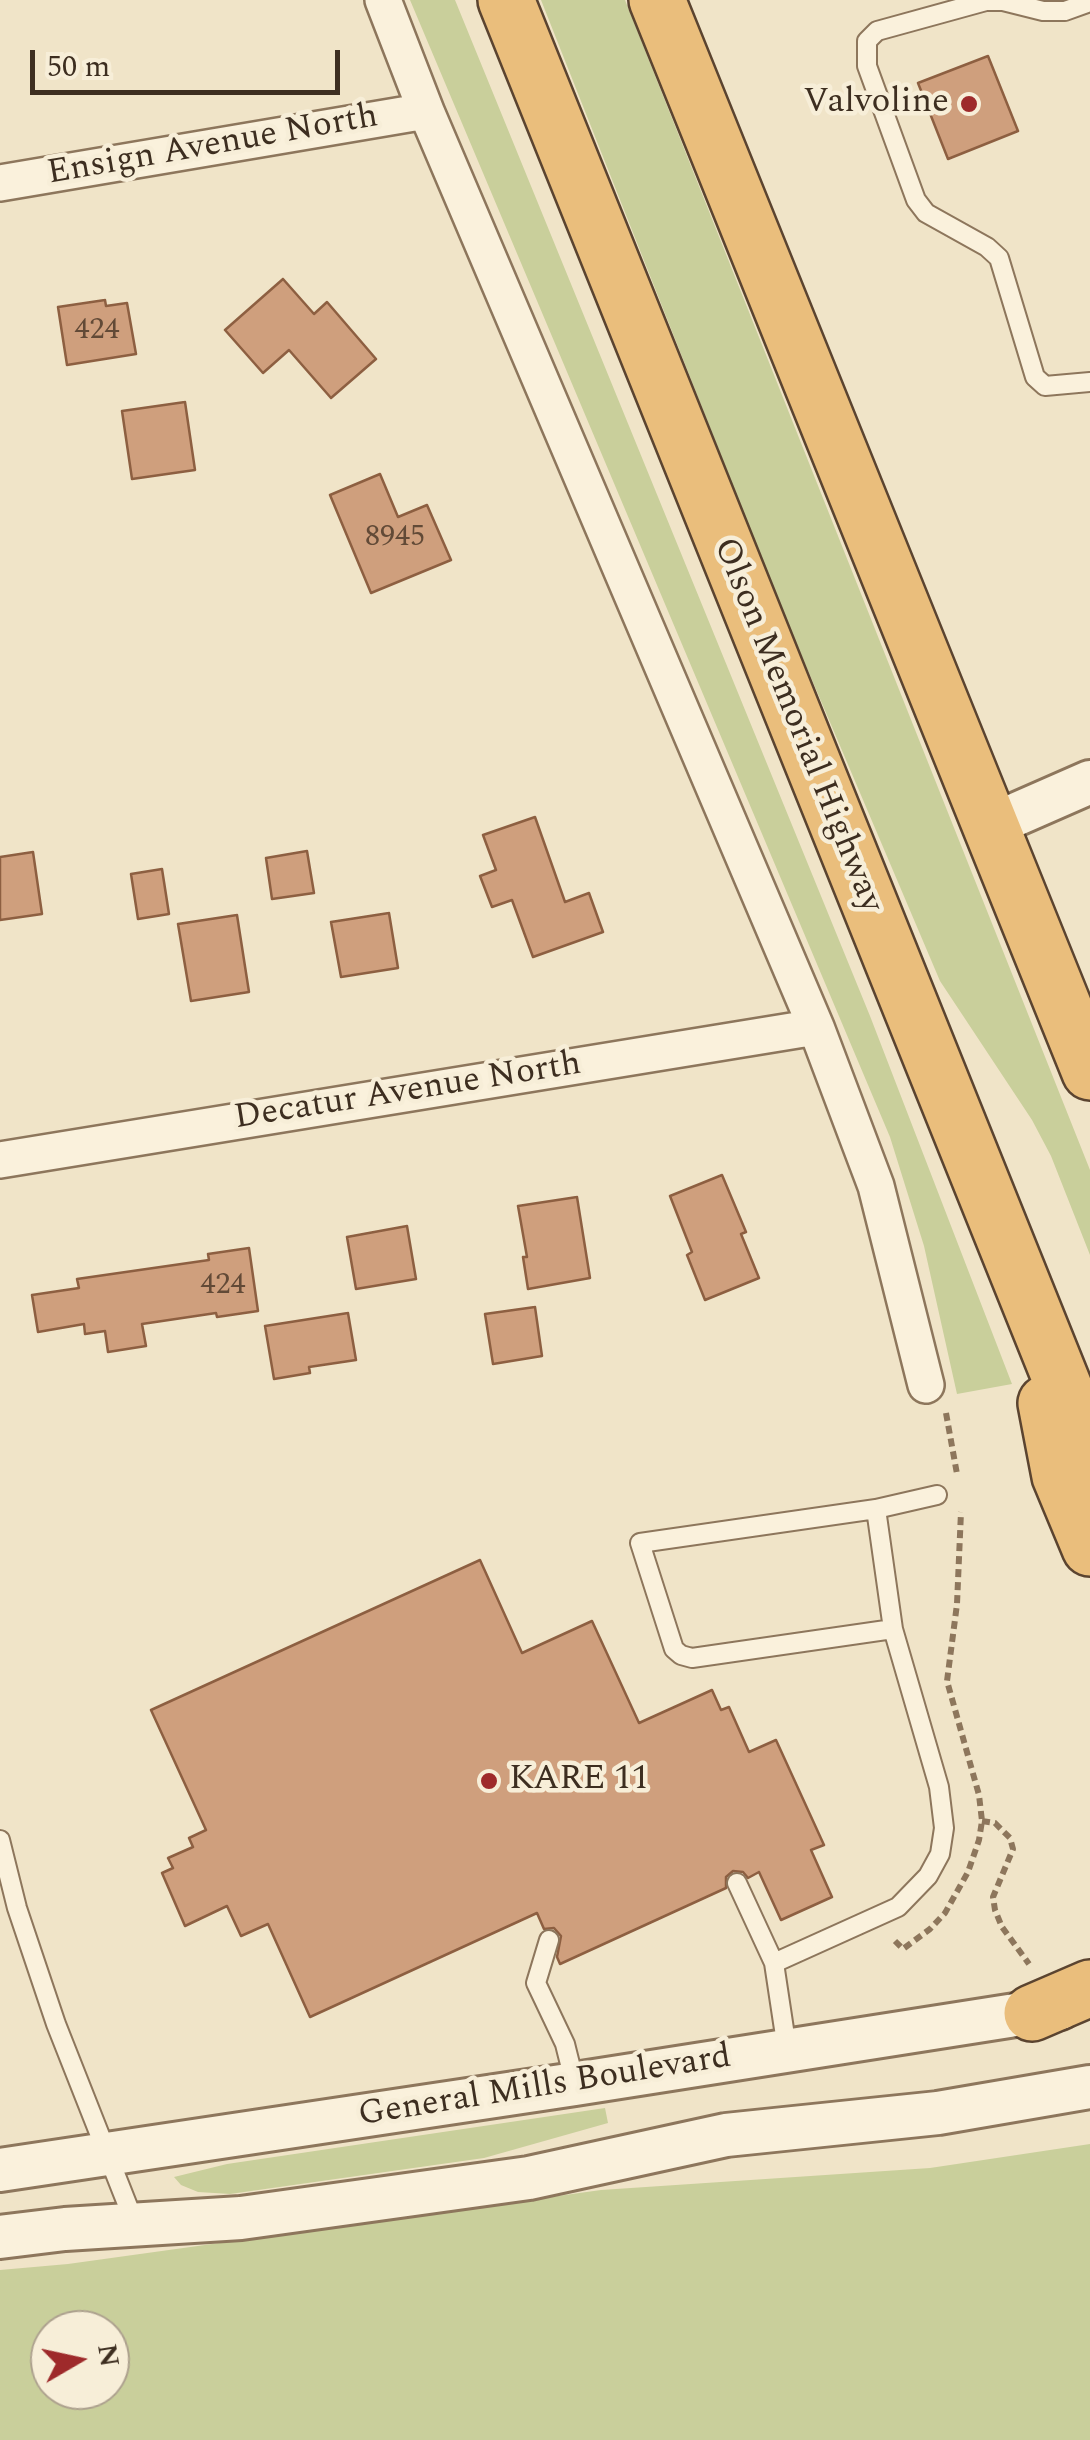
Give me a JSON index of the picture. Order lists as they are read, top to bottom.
{
  "streets": {
    "highway": ["Olson Memorial Highway"],
    "street": ["Ensign Avenue North", "Decatur Avenue North", "General Mills Boulevard"]
  },
  "places": ["Valvoline", "KARE 11"],
  "house_numbers": ["424", "8945", "424"],
  "scale_bar": "50 m",
  "north": "right"
}
